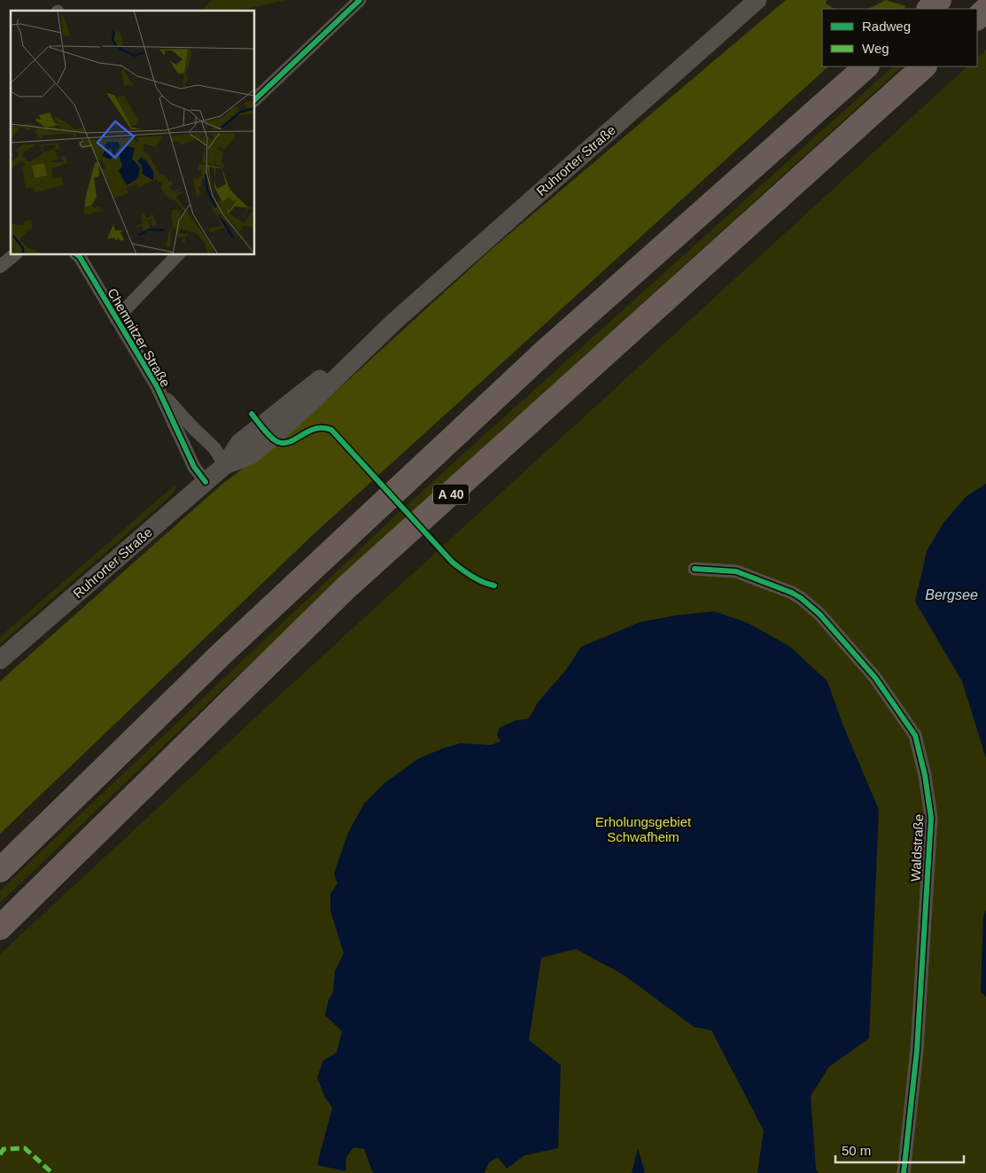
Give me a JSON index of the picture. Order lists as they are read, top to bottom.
{
  "streets": {
    "highway": ["A 40"],
    "main road": ["Ruhrorter Straße"],
    "street": ["Chemnitzer Straße", "Waldstraße"]
  },
  "crossings": [
    ["Ruhrorter Straße", "Chemnitzer Straße"]
  ],
  "water": ["Bergsee"],
  "parks": ["Erholungsgebiet Schwafheim"],
  "legend": ["Radweg", "Weg"],
  "scale_bar": "50 m"
}
